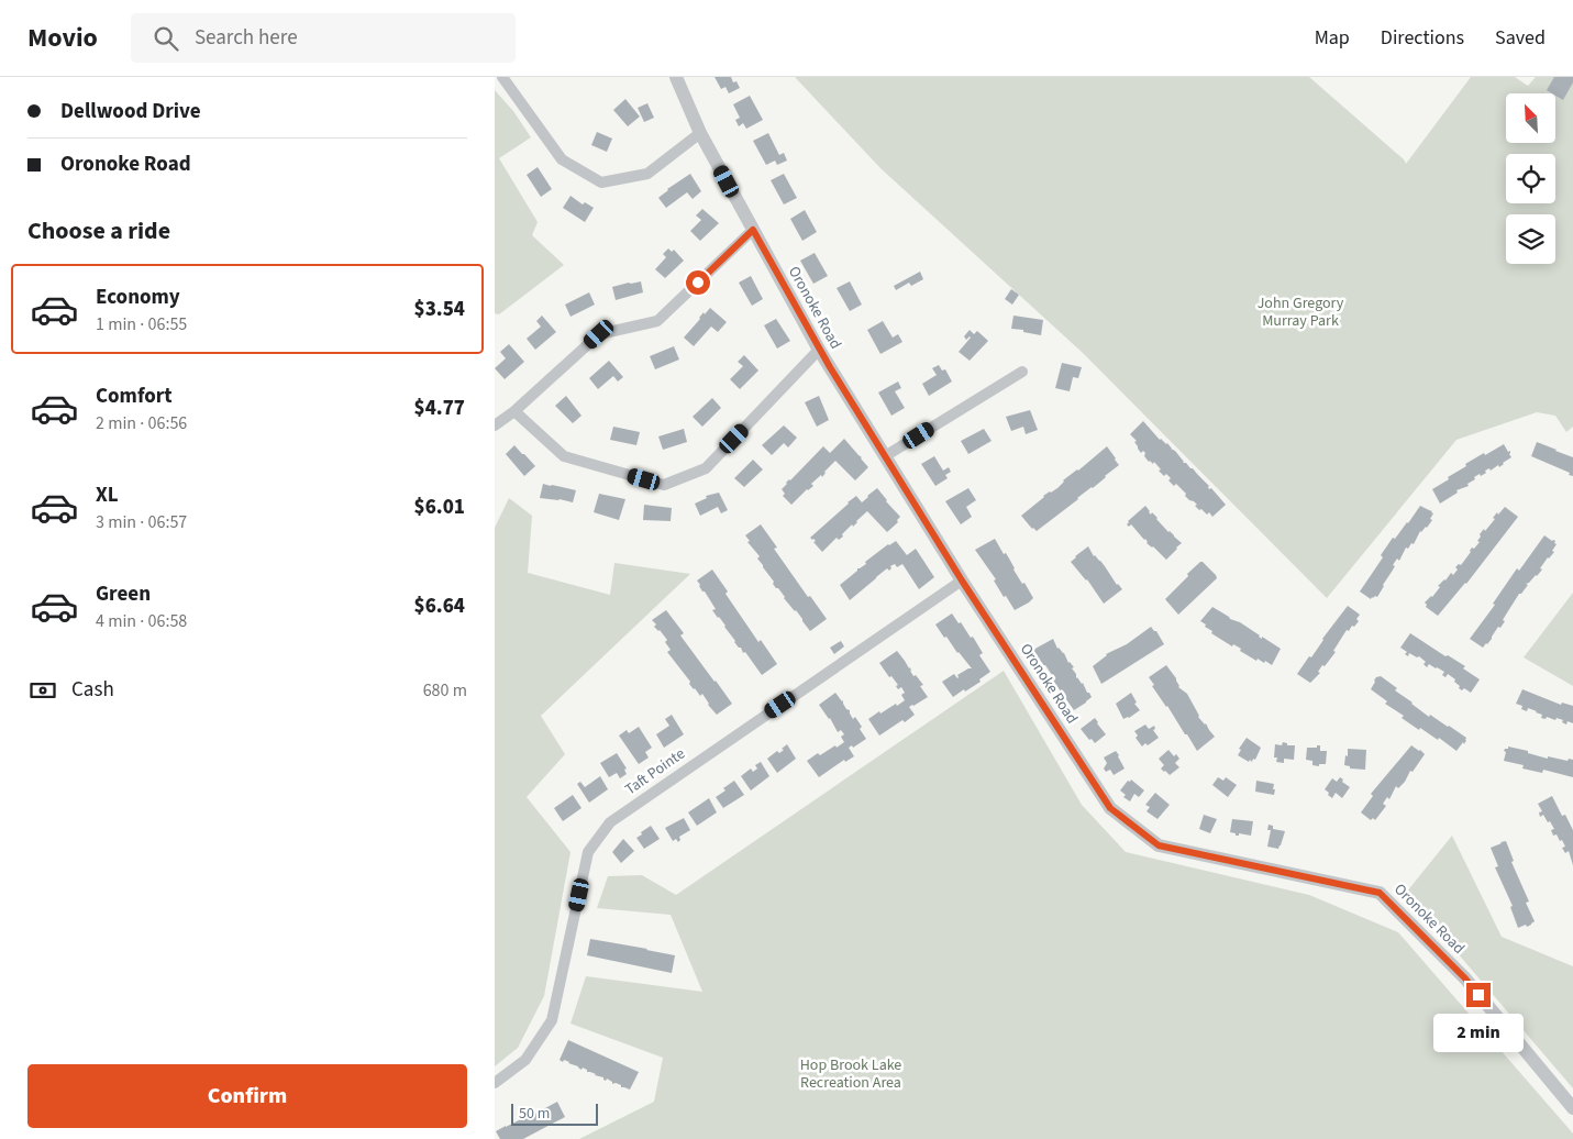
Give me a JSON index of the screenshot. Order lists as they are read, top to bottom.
{
  "streets": {
    "street": ["Oronoke Road", "Taft Pointe"]
  },
  "crossings": [
    ["Oronoke Road", "Taft Pointe"]
  ],
  "parks": ["John Gregory Murray Park", "Hop Brook Lake Recreation Area"],
  "scale_bar": "50 m",
  "north": "top left",
  "page": {
    "header": "Movio",
    "search": "Search here",
    "nav": ["Map", "Directions", "Saved"],
    "banner": ["Dellwood Drive", "Oronoke Road"],
    "heading": "Choose a ride",
    "list": [
      {
        "name": "Economy",
        "note": "1 min · 06:55",
        "value": "$3.54"
      },
      {
        "name": "Comfort",
        "note": "2 min · 06:56",
        "value": "$4.77"
      },
      {
        "name": "XL",
        "note": "3 min · 06:57",
        "value": "$6.01"
      },
      {
        "name": "Green",
        "note": "4 min · 06:58",
        "value": "$6.64"
      }
    ],
    "pay": ["Cash", "680 m"],
    "bubble": "2 min",
    "buttons": "Confirm",
    "scale": "50 m"
  }
}
